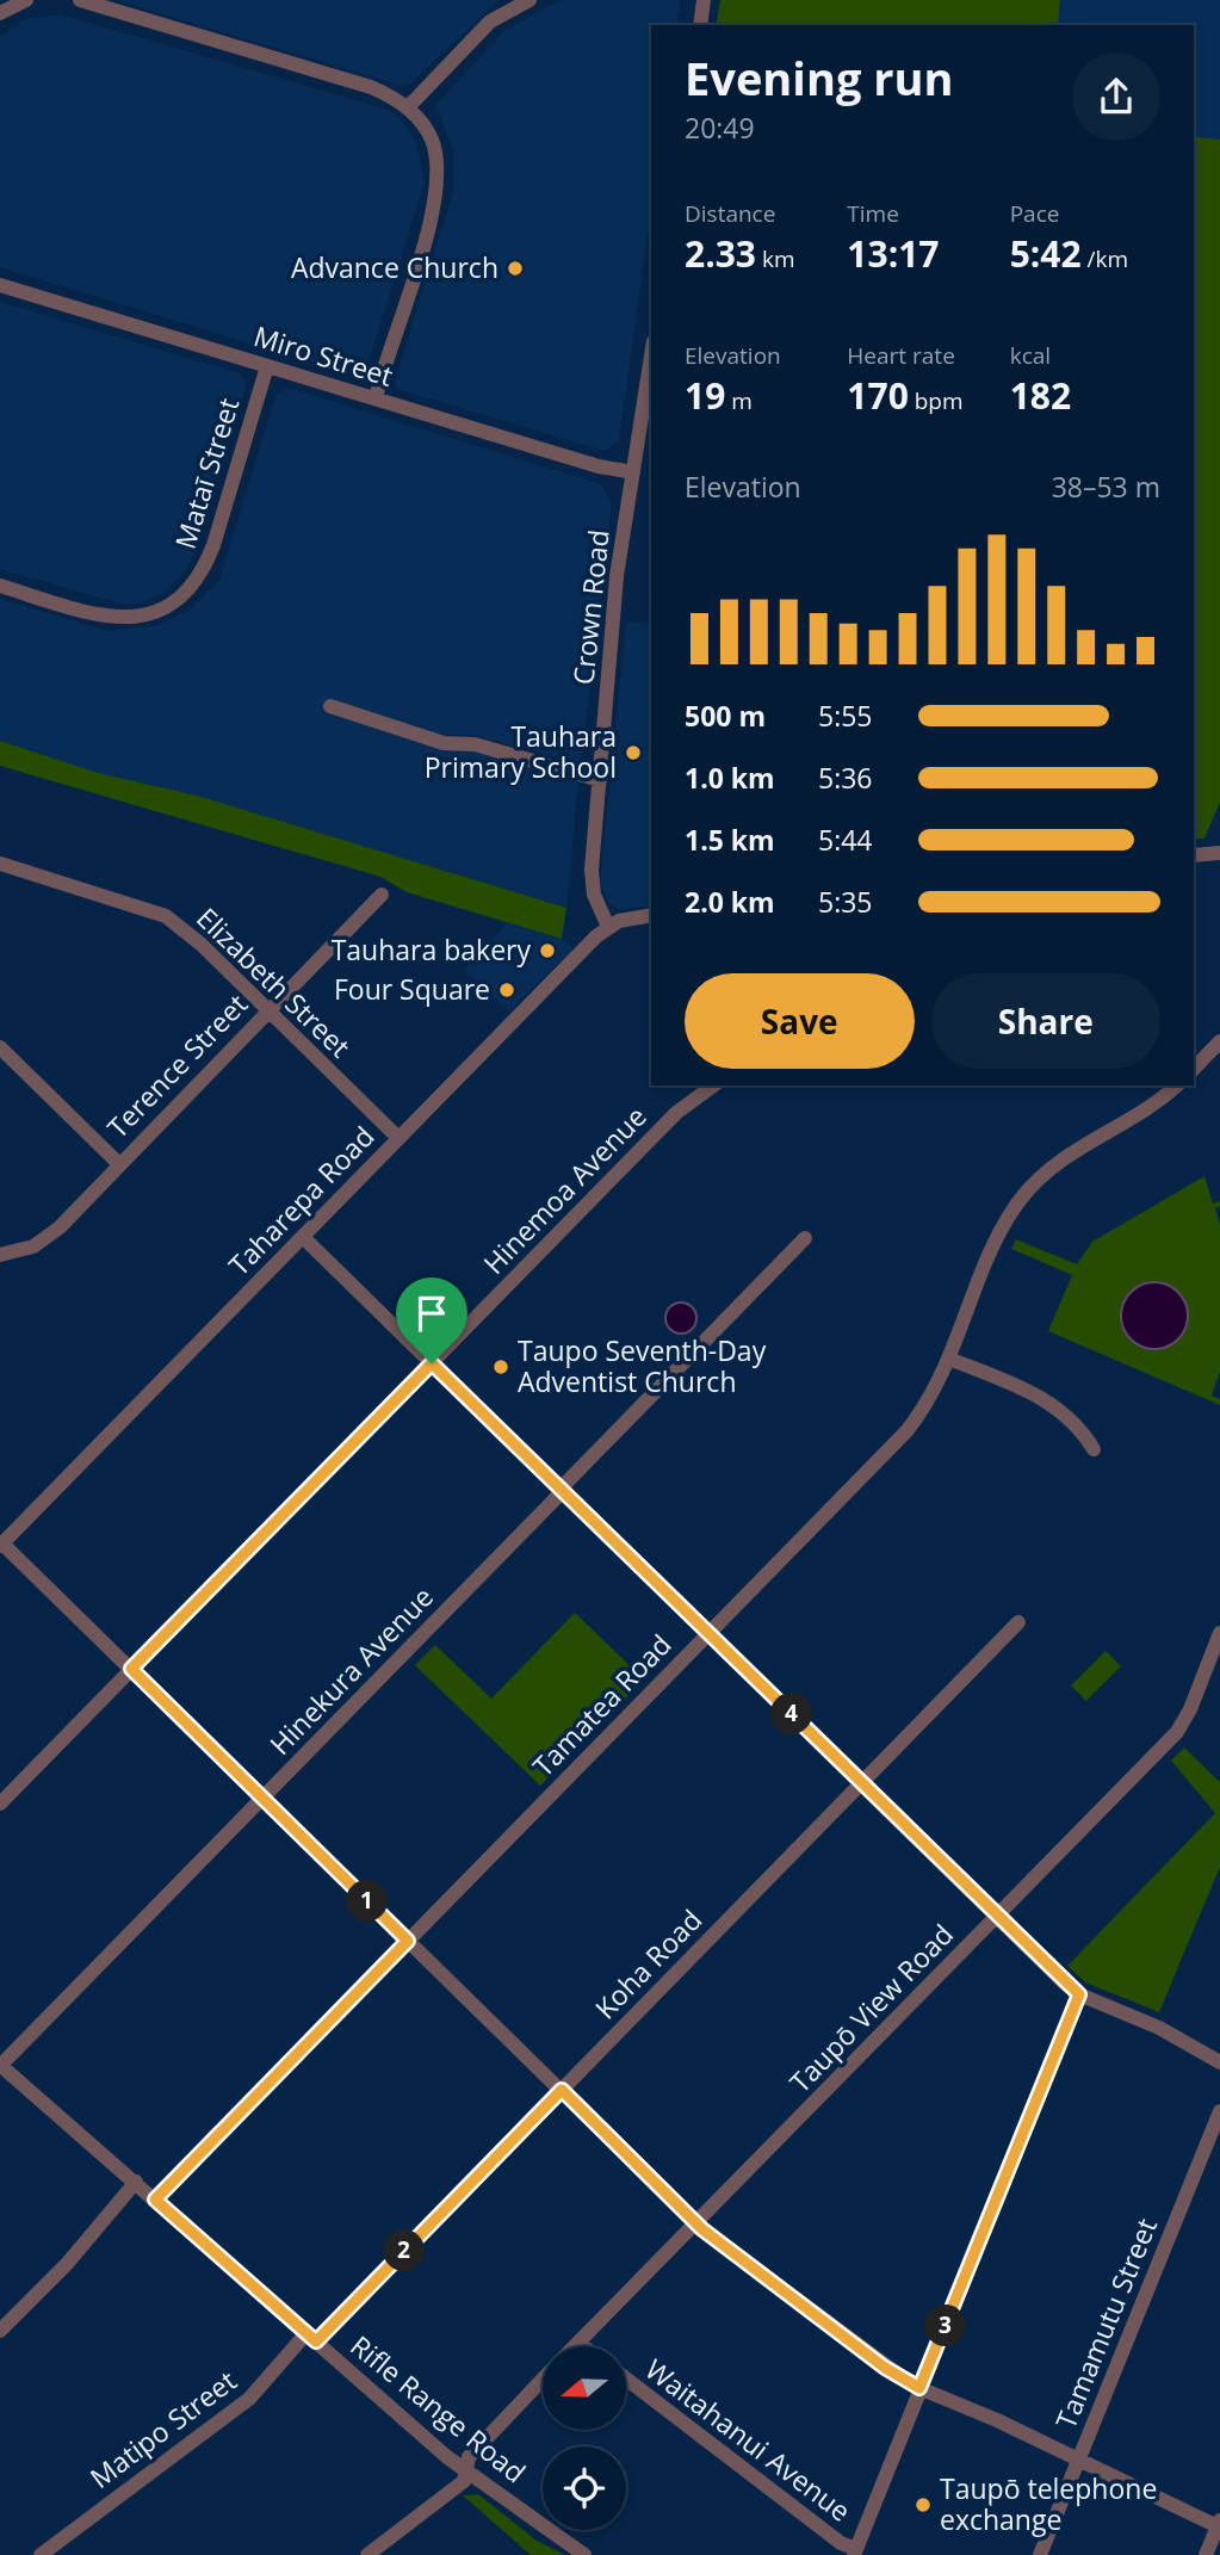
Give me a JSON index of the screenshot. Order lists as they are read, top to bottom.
{
  "streets": {
    "street": [
      "Miro Street",
      "Mataī Street",
      "Crown Road",
      "Elizabeth Street",
      "Terence Street",
      "Hinemoa Avenue",
      "Taharepa Road",
      "Hinekura Avenue",
      "Tamatea Road",
      "Koha Road",
      "Taupō View Road",
      "Tamamutu Street",
      "Rifle Range Road",
      "Matipo Street",
      "Waitahanui Avenue"
    ]
  },
  "crossings": [
    ["Miro Street", "Mataī Street"],
    ["Miro Street", "Crown Road"],
    ["Crown Road", "Taharepa Road"],
    ["Elizabeth Street", "Terence Street"],
    ["Elizabeth Street", "Taharepa Road"],
    ["Hinekura Avenue", "Rifle Range Road"],
    ["Tamatea Road", "Rifle Range Road"],
    ["Koha Road", "Rifle Range Road"],
    ["Koha Road", "Matipo Street"],
    ["Taupō View Road", "Rifle Range Road"],
    ["Rifle Range Road", "Matipo Street"]
  ],
  "places": [
    "Advance Church",
    "Tauhara Primary School",
    "Tauhara bakery",
    "Four Square",
    "Taupo Seventh-Day Adventist Church",
    "Taupō telephone exchange"
  ],
  "north": "left",
  "page": {
    "heading": ["Evening run", "20:49"],
    "stats": [
      ["Distance", "2.33 km"],
      ["Time", "13:17"],
      ["Pace", "5:42 /km"],
      ["Elevation", "19 m"],
      ["Heart rate", "170 bpm"],
      ["kcal", "182"]
    ],
    "chart": ["Elevation", "38–53 m"],
    "list": [
      {
        "name": "500 m",
        "note": "5:55"
      },
      {
        "name": "1.0 km",
        "note": "5:36"
      },
      {
        "name": "1.5 km",
        "note": "5:44"
      },
      {
        "name": "2.0 km",
        "note": "5:35"
      }
    ],
    "buttons": ["Save", "Share"],
    "pins": [
      "4",
      "1",
      "2",
      "3"
    ]
  }
}
